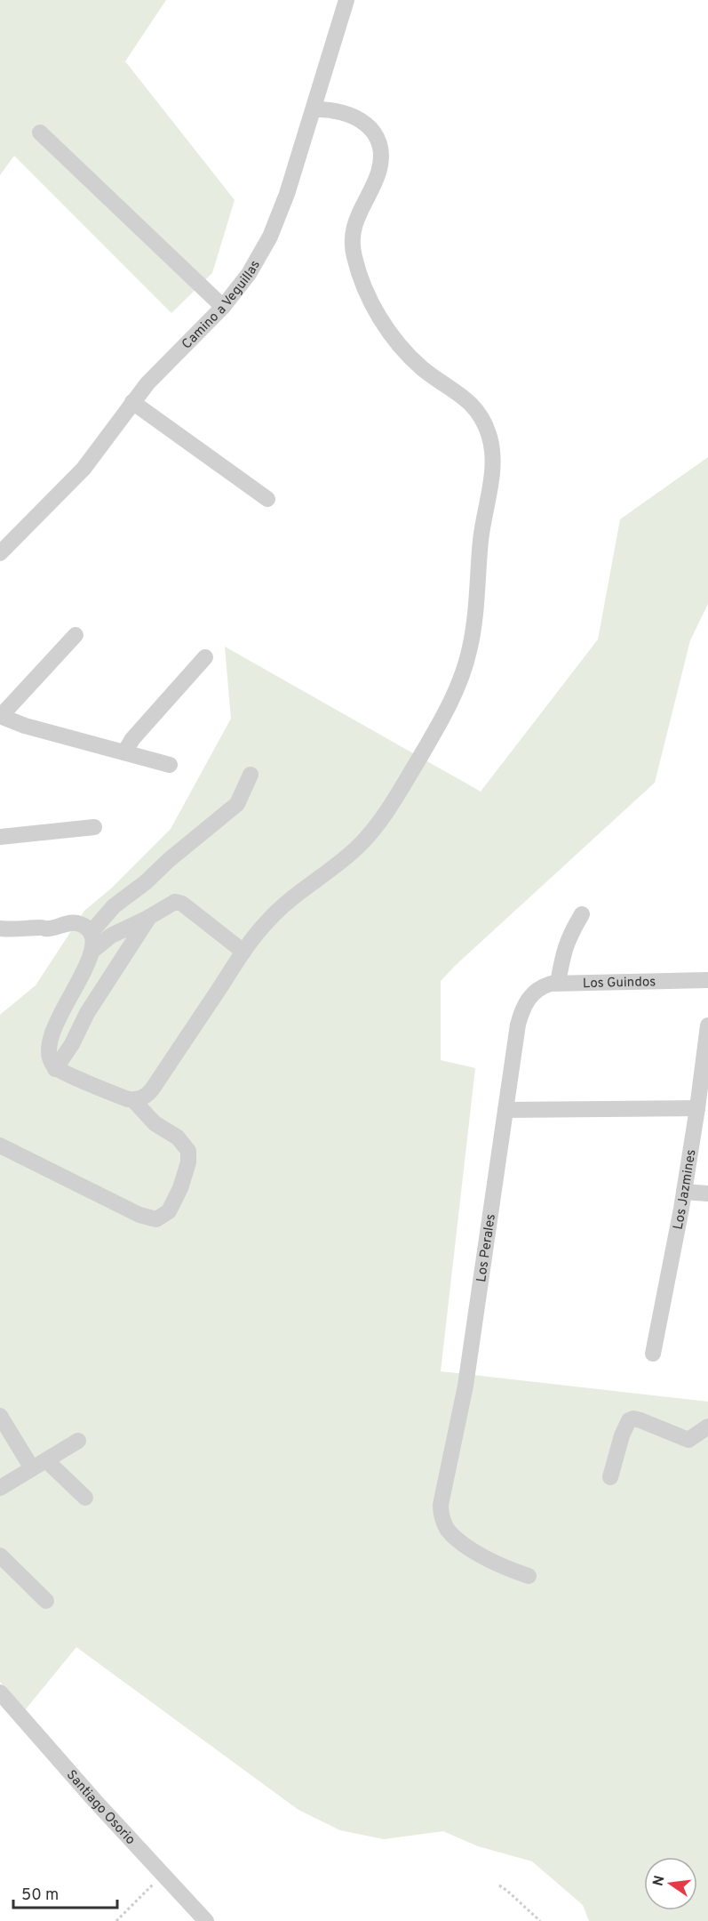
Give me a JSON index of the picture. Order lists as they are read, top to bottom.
{
  "streets": {
    "street": [
      "Camino a Veguillas",
      "Los Guindos",
      "Los Jazmines",
      "Los Perales",
      "Santiago Osorio"
    ]
  },
  "crossings": [
    ["Los Guindos", "Los Perales"]
  ],
  "scale_bar": "50 m",
  "north": "left"
}
